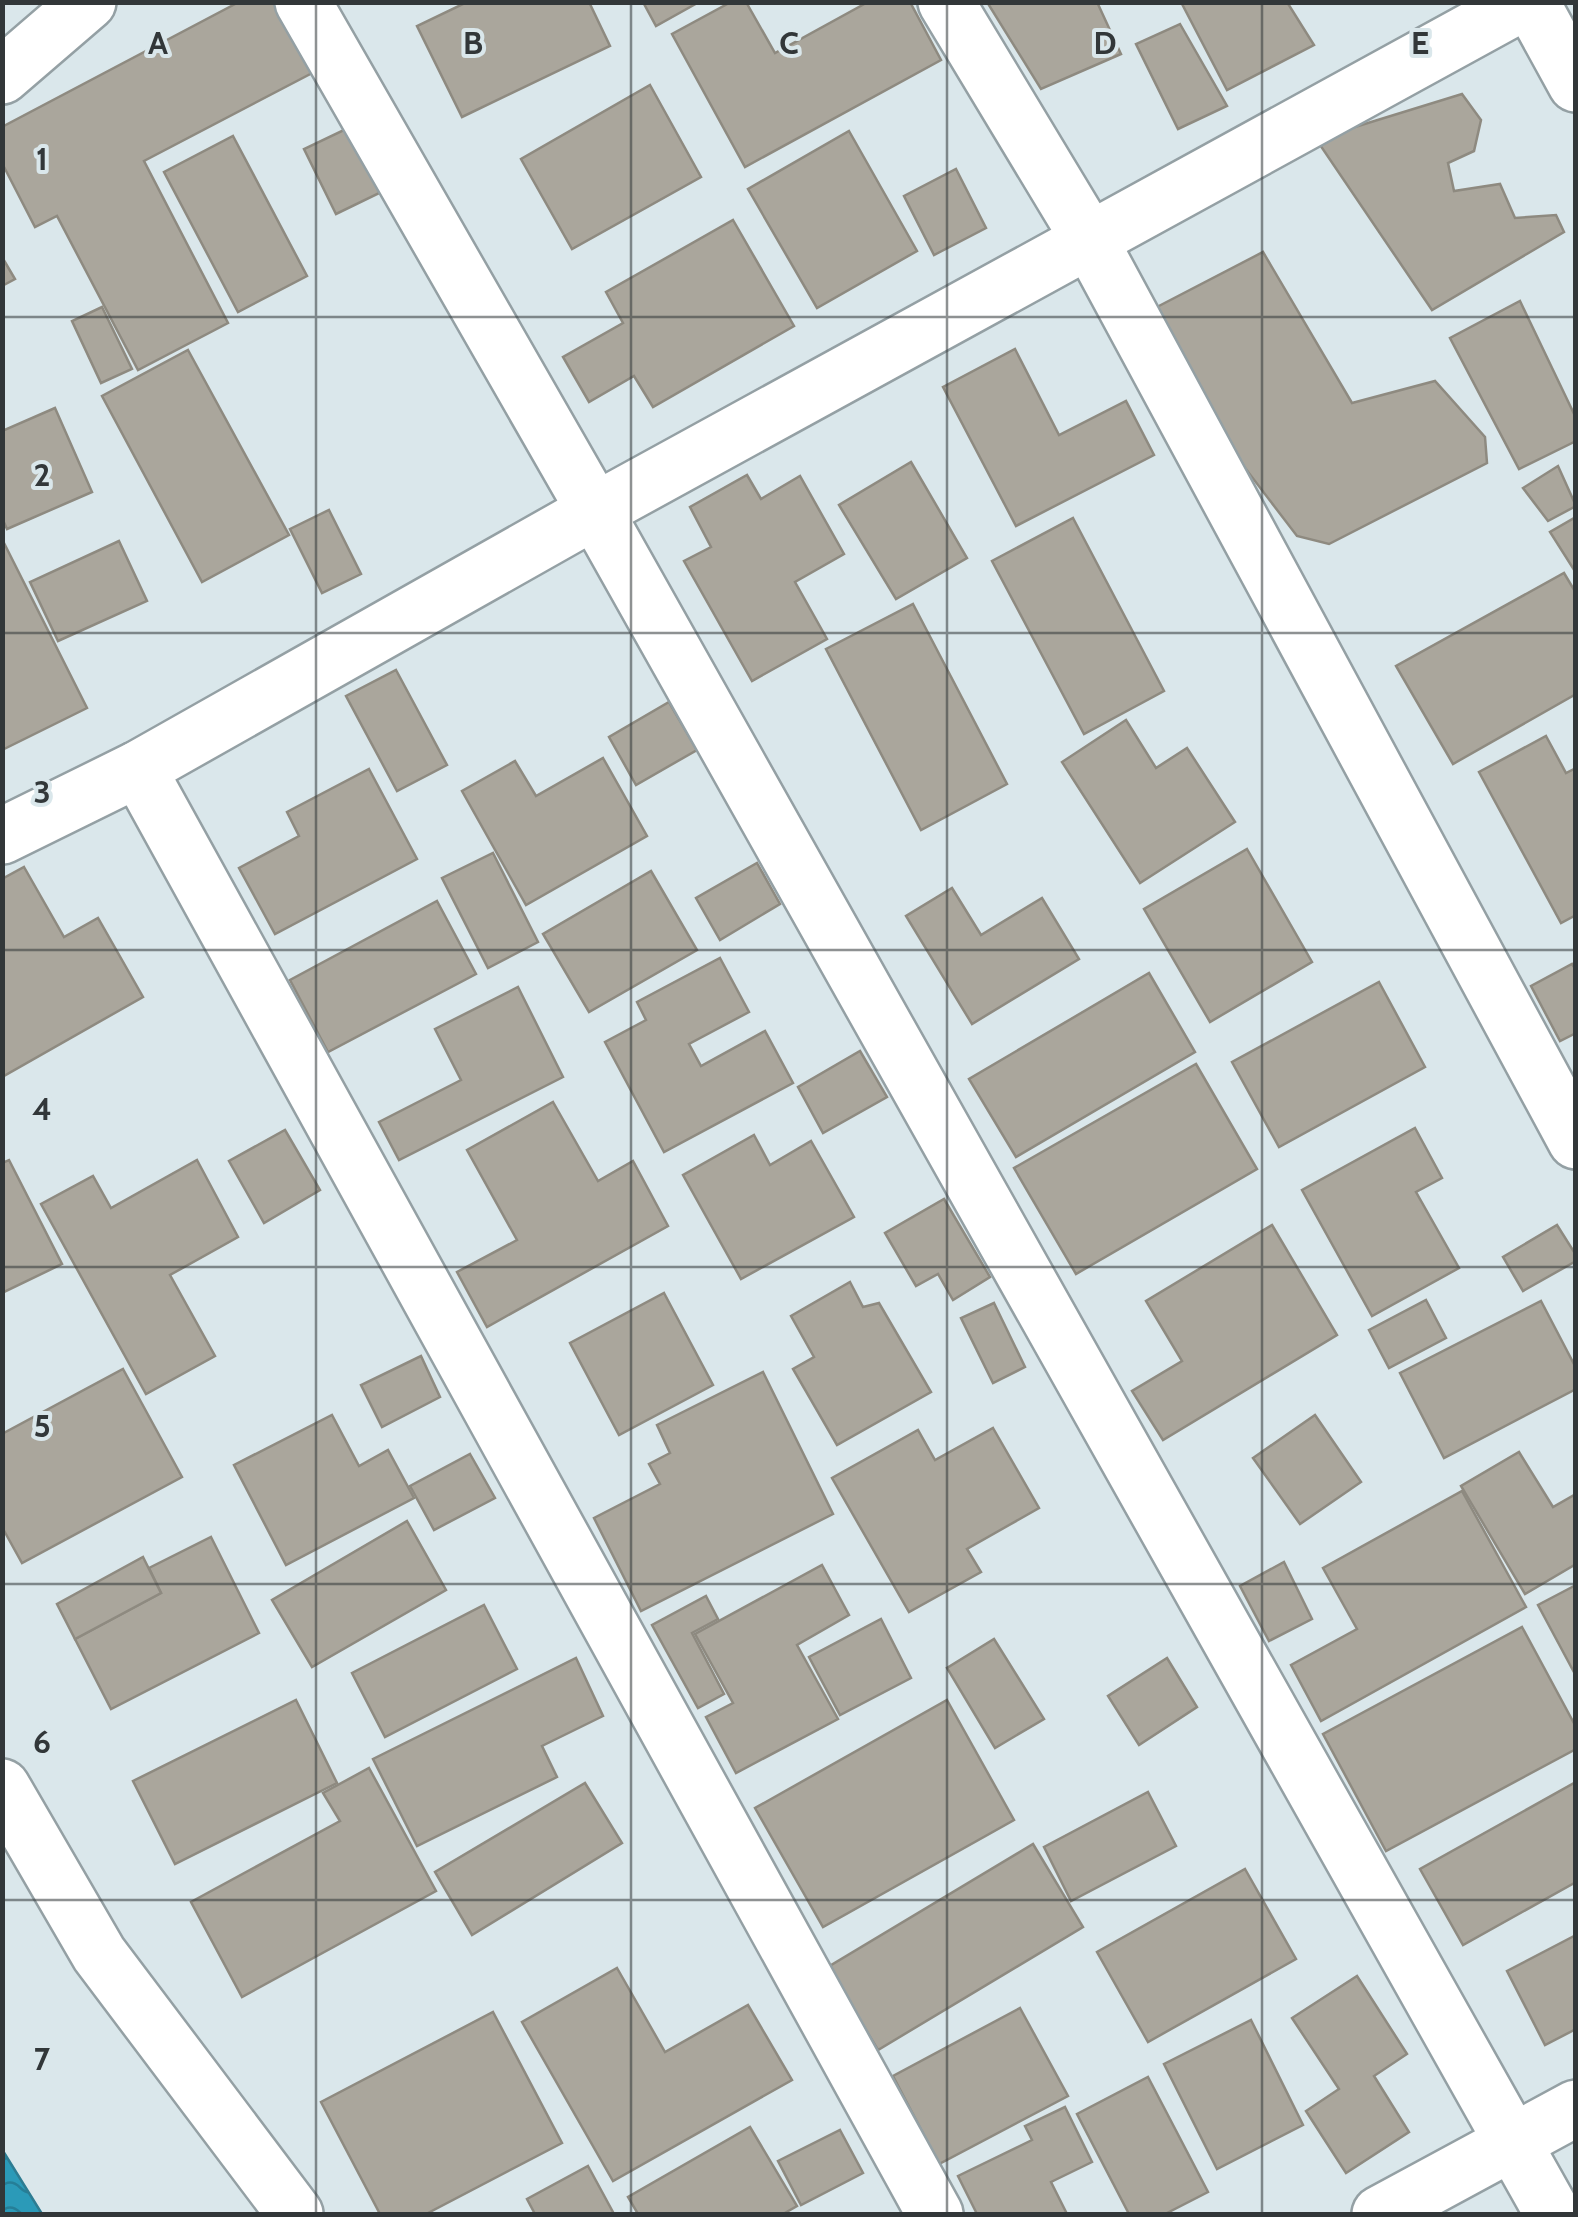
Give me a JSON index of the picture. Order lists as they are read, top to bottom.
{
  "grid": {
    "columns": [
      "A",
      "B",
      "C",
      "D",
      "E"
    ],
    "rows": [
      "1",
      "2",
      "3",
      "4",
      "5",
      "6",
      "7"
    ]
  }
}
